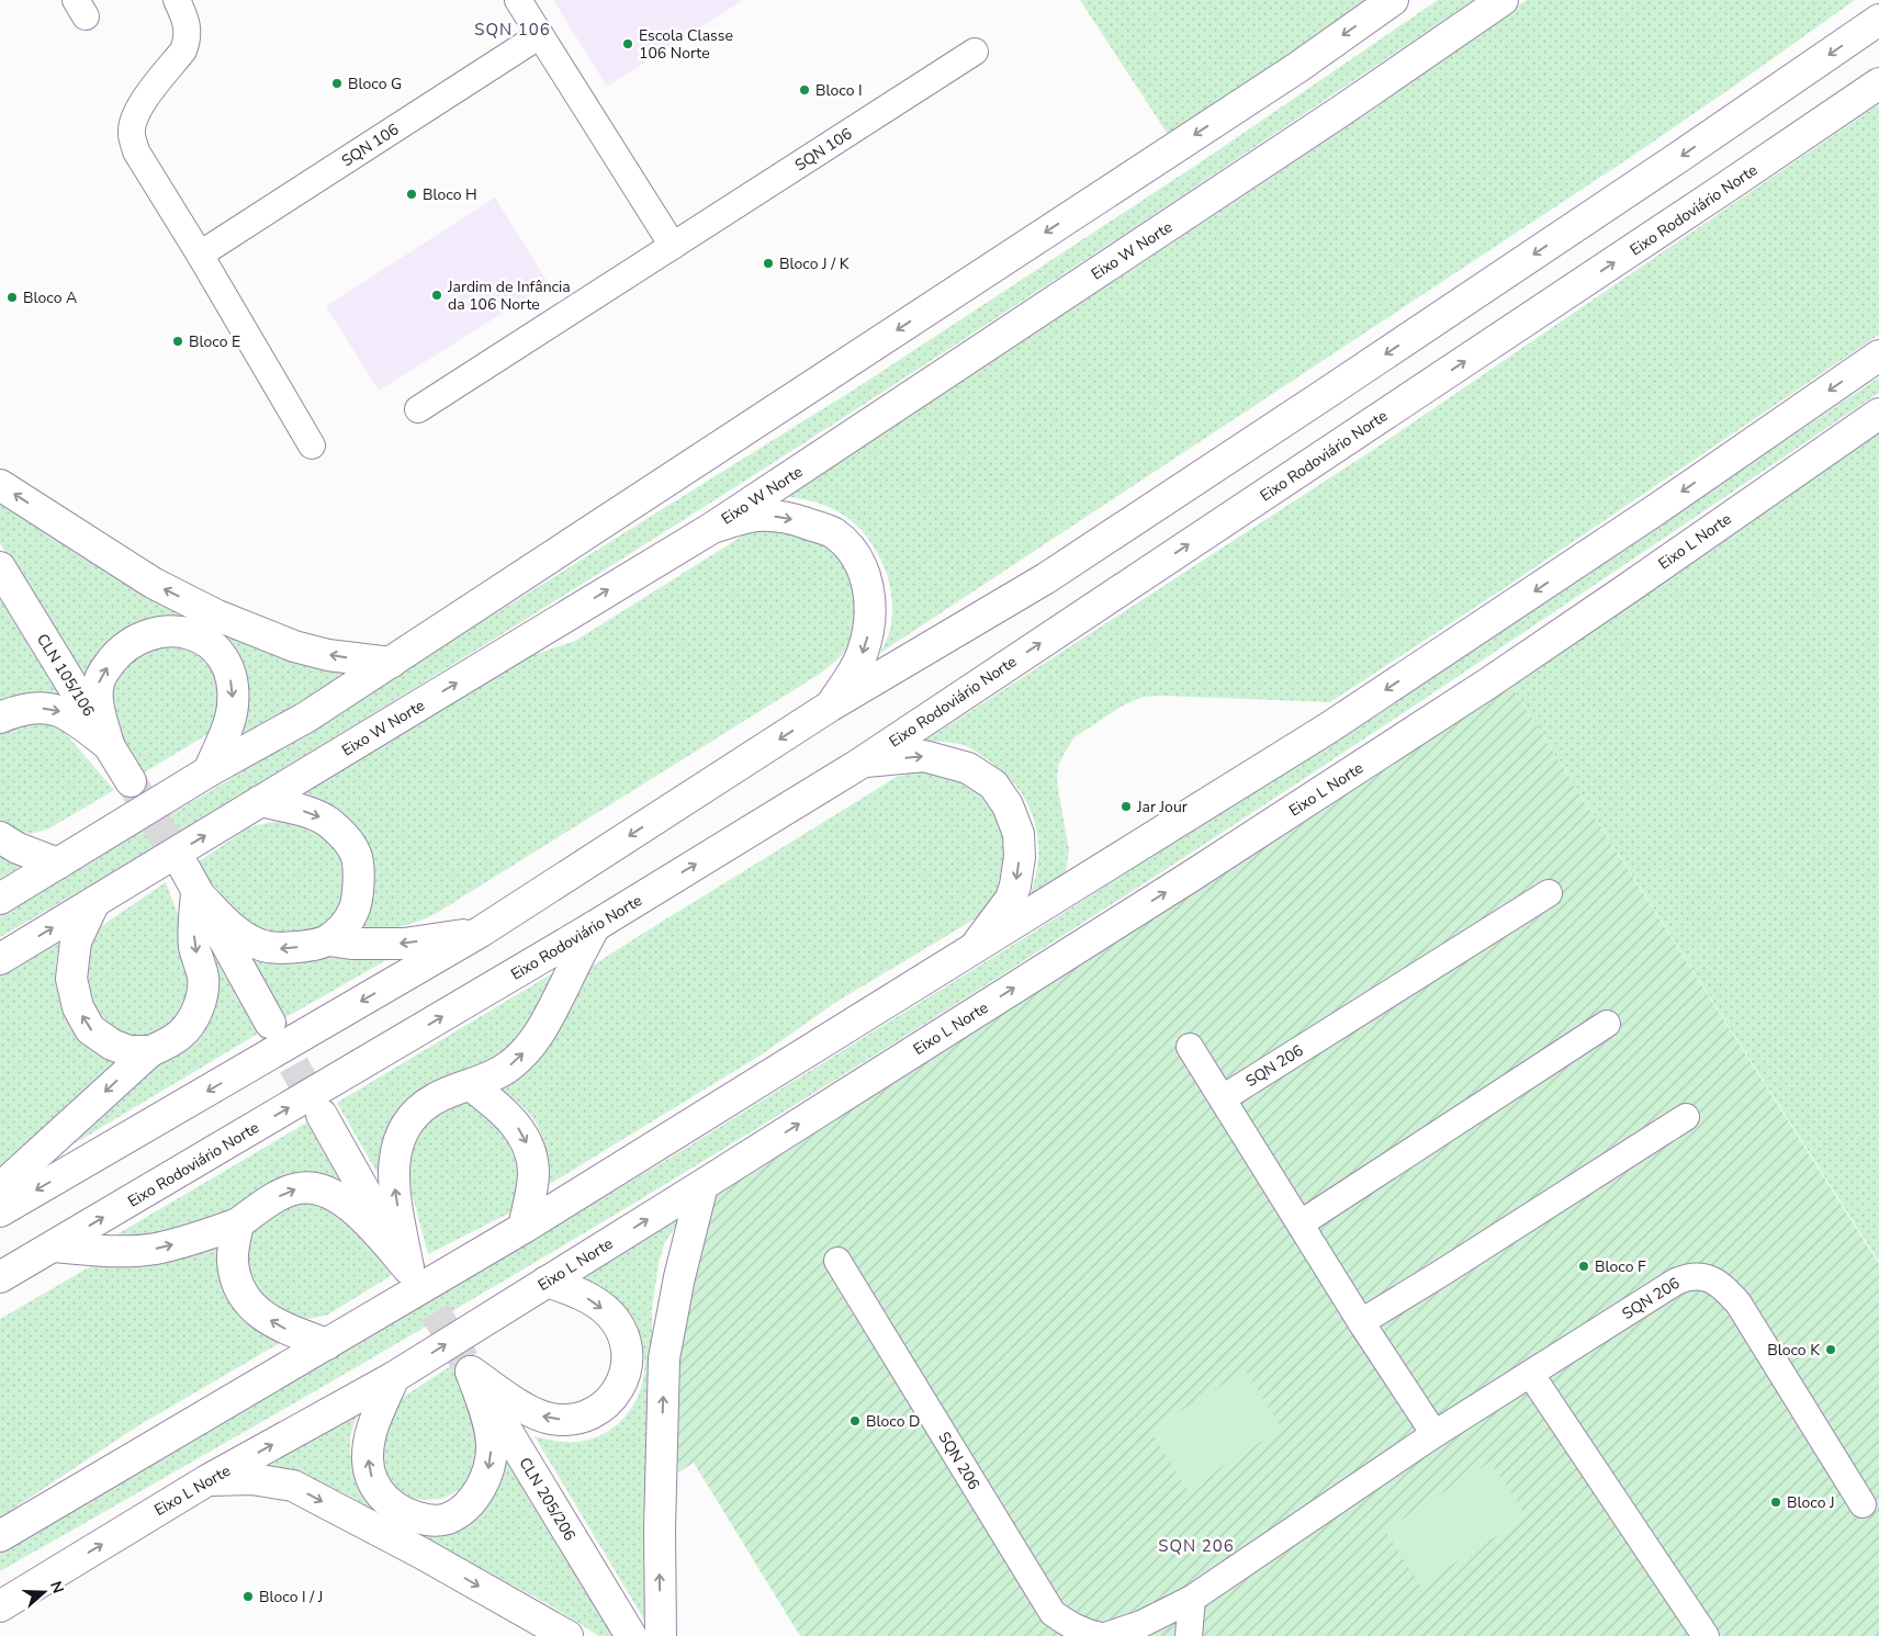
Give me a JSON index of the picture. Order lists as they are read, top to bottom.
{
  "streets": {
    "main road": [
      "Eixo Rodoviário Norte",
      "Eixo W Norte",
      "Eixo L Norte",
      "CLN 105/106",
      "CLN 205/206"
    ],
    "street": ["SQN 106", "SQN 206"]
  },
  "districts": ["SQN 106", "SQN 206"],
  "places": [
    "Escola Classe 106 Norte",
    "Bloco G",
    "Bloco I",
    "Bloco H",
    "Bloco J / K",
    "Jardim de Infância da 106 Norte",
    "Bloco A",
    "Bloco E",
    "Jar Jour",
    "Bloco F",
    "Bloco K",
    "Bloco D",
    "Bloco J",
    "Bloco I / J"
  ],
  "north": "right"
}
